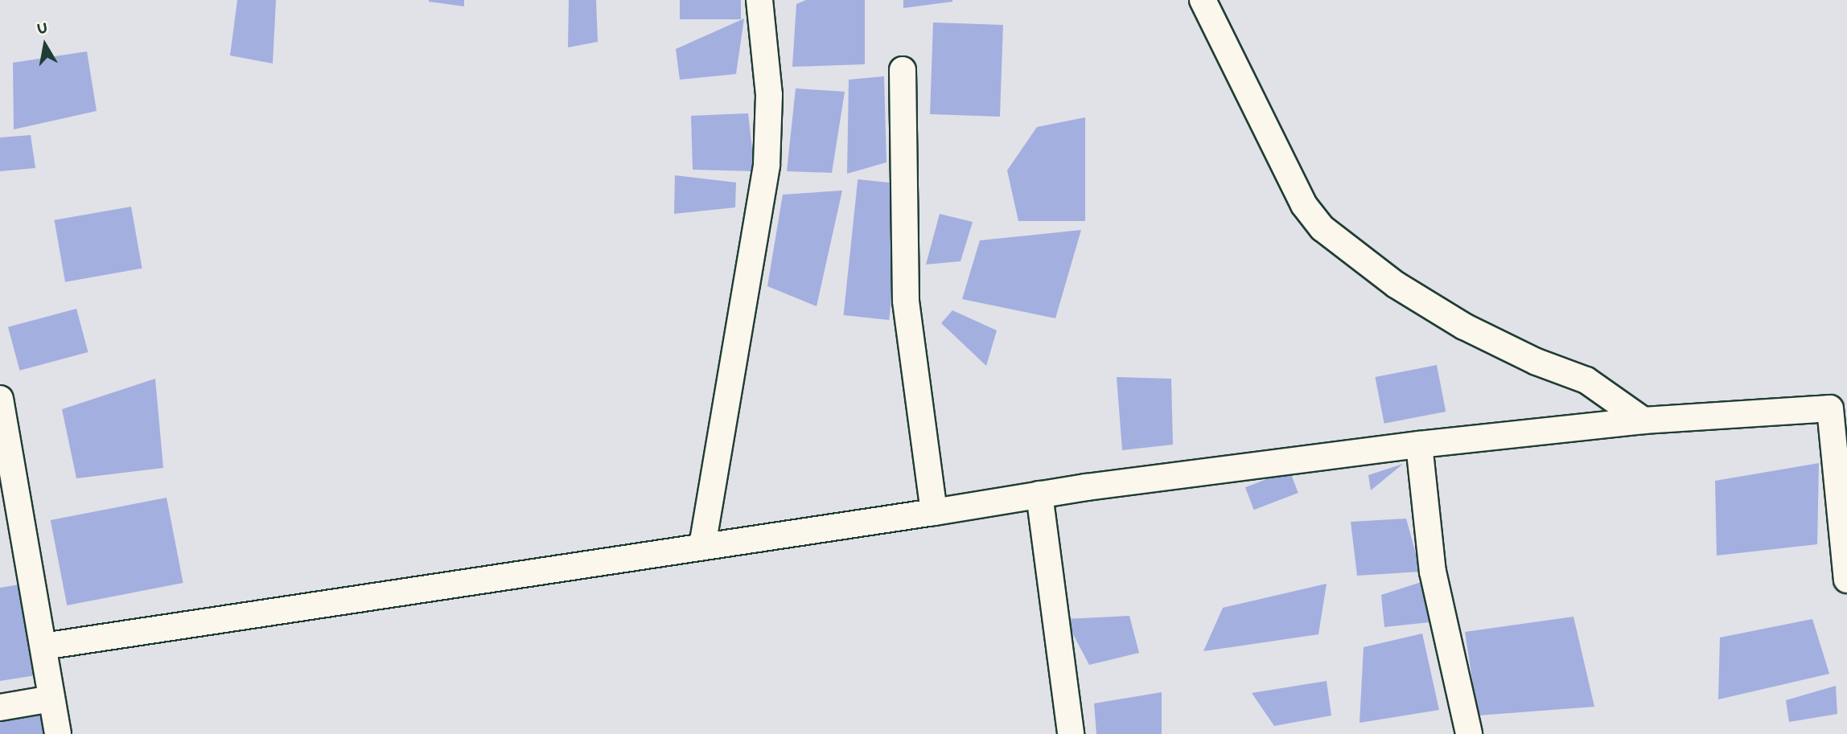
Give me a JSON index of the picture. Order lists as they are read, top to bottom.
{
  "north": "top"
}
